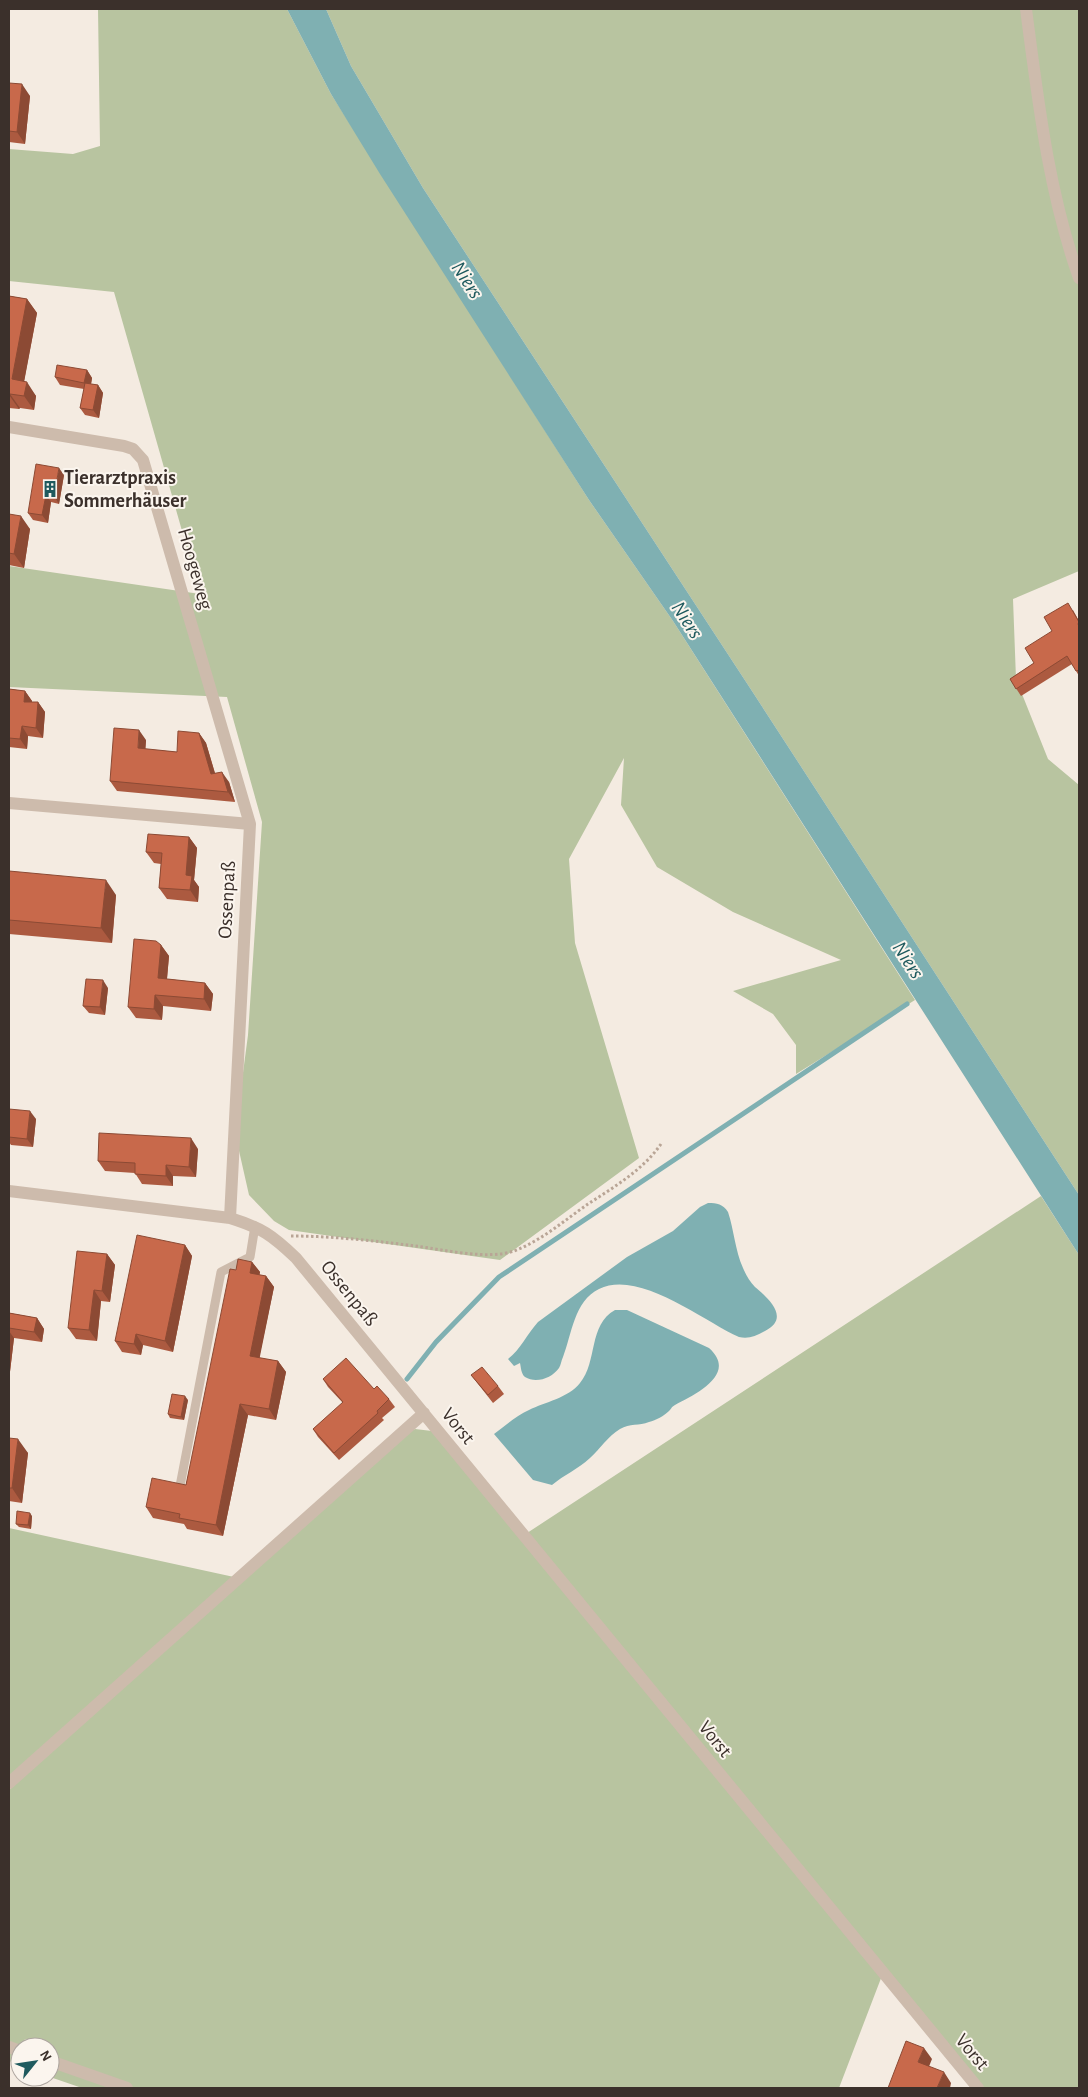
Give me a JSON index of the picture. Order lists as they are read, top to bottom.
{
  "streets": {
    "street": ["Hoogeweg", "Ossenpaß", "Vorst"]
  },
  "crossings": [
    ["Hoogeweg", "Ossenpaß"],
    ["Ossenpaß", "Vorst"]
  ],
  "water": ["Niers"],
  "places": {
    "building": ["Tierarztpraxis Sommerhäuser"]
  },
  "north": "top right"
}
